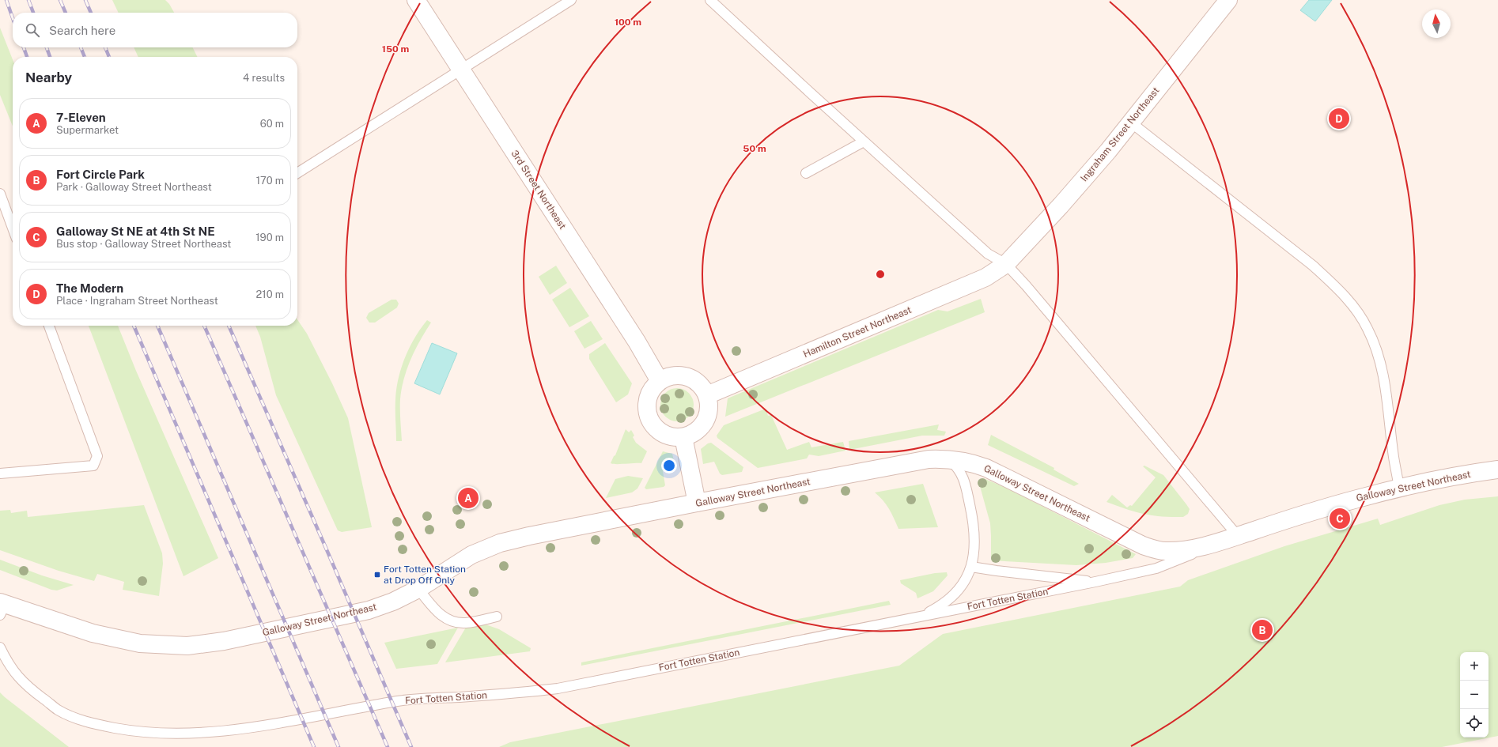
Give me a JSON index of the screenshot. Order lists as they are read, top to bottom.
{
  "streets": {
    "street": [
      "Ingraham Street Northeast",
      "3rd Street Northeast",
      "Hamilton Street Northeast",
      "Galloway Street Northeast"
    ],
    "lane": ["Fort Totten Station"]
  },
  "crossings": [
    ["Ingraham Street Northeast", "Hamilton Street Northeast"],
    ["3rd Street Northeast", "Hamilton Street Northeast"],
    ["Galloway Street Northeast", "Fort Totten Station"]
  ],
  "places": {
    "transit": ["Fort Totten Station at Drop Off Only"]
  },
  "north": "top",
  "page": {
    "search": "Search here",
    "heading": ["Nearby", "4 results"],
    "list": [
      {
        "mark": "A",
        "name": "7-Eleven",
        "note": "Supermarket",
        "value": "60 m"
      },
      {
        "mark": "B",
        "name": "Fort Circle Park",
        "note": "Park · Galloway Street Northeast",
        "value": "170 m"
      },
      {
        "mark": "C",
        "name": "Galloway St NE at 4th St NE",
        "note": "Bus stop · Galloway Street Northeast",
        "value": "190 m"
      },
      {
        "mark": "D",
        "name": "The Modern",
        "note": "Place · Ingraham Street Northeast",
        "value": "210 m"
      }
    ],
    "pins": [
      "D",
      "A",
      "C",
      "B"
    ],
    "map_buttons": ["+", "−"]
  },
  "rings": ["100 m", "150 m", "50 m"]
}
